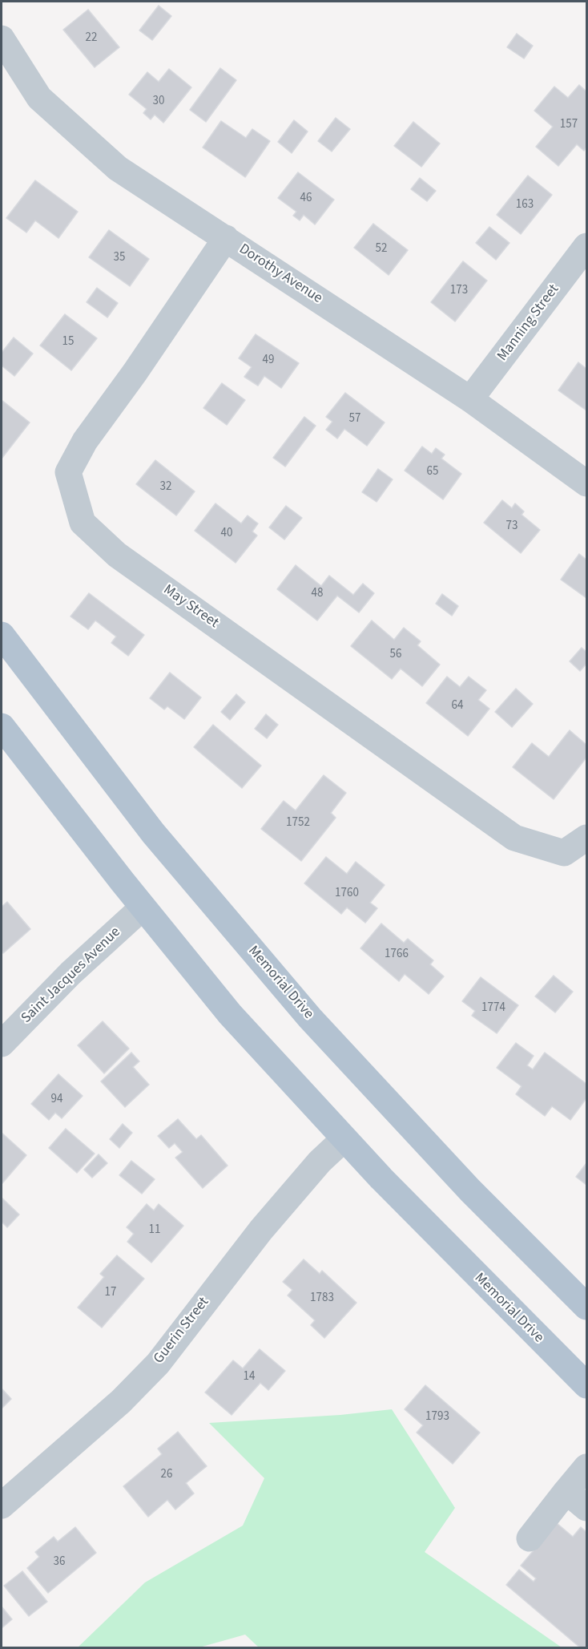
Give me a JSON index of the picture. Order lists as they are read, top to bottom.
{
  "streets": {
    "main road": ["Memorial Drive"],
    "street": [
      "Dorothy Avenue",
      "Manning Street",
      "May Street",
      "Saint Jacques Avenue",
      "Guerin Street"
    ]
  },
  "crossings": [
    ["Dorothy Avenue", "Manning Street"],
    ["Dorothy Avenue", "May Street"],
    ["Saint Jacques Avenue", "Memorial Drive"],
    ["Memorial Drive", "Guerin Street"]
  ],
  "house_numbers": [
    "22",
    "30",
    "157",
    "46",
    "163",
    "52",
    "35",
    "173",
    "15",
    "49",
    "57",
    "65",
    "32",
    "73",
    "40",
    "48",
    "56",
    "64",
    "1752",
    "1760",
    "1766",
    "1774",
    "94",
    "11",
    "17",
    "1783",
    "14",
    "1793",
    "26",
    "36"
  ]
}
